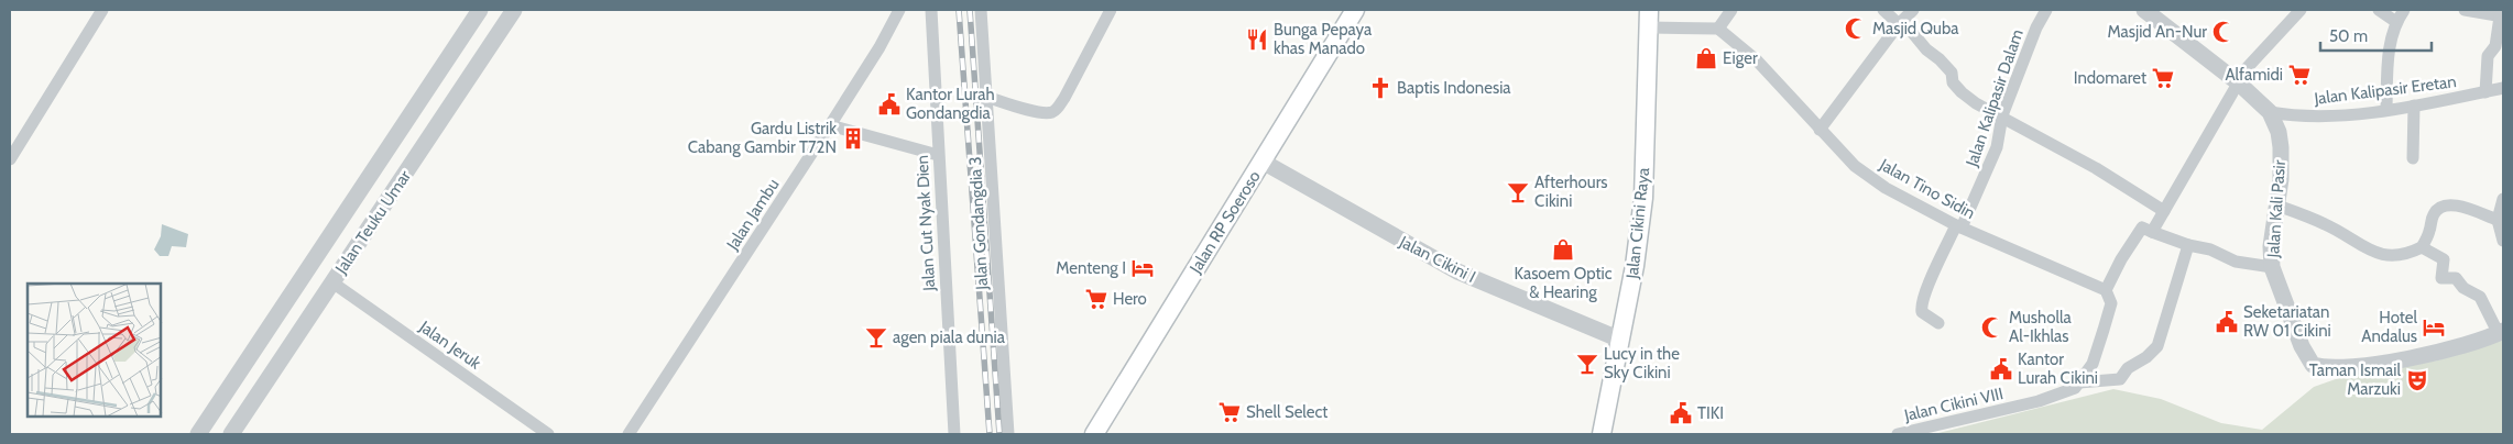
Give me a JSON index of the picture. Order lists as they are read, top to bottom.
{
  "streets": {
    "main road": ["Jalan RP Soeroso", "Jalan Cikini Raya"],
    "street": [
      "Jalan Kalipasir Eretan",
      "Jalan Kalipasir Dalam",
      "Jalan Tino Sidin",
      "Jalan Kali Pasir",
      "Jalan Jambu",
      "Jalan Teuku Umar",
      "Jalan Cut Nyak Dien",
      "Jalan Gondangdia 3",
      "Jalan Cikini I",
      "Jalan Jeruk",
      "Jalan Cikini VIII"
    ]
  },
  "crossings": [
    ["Jalan Kalipasir Eretan", "Jalan Kali Pasir"],
    ["Jalan Kalipasir Dalam", "Jalan Tino Sidin"],
    ["Jalan Teuku Umar", "Jalan Jeruk"],
    ["Jalan RP Soeroso", "Jalan Cikini I"],
    ["Jalan Cikini Raya", "Jalan Cikini I"]
  ],
  "places": {
    "mosque": ["Masjid Quba", "Masjid An-Nur", "Musholla Al-Ikhlas"],
    "restaurant": ["Bunga Pepaya khas Manado"],
    "shop": ["Eiger", "Kasoem Optic & Hearing"],
    "supermarket": [
      "Alfamidi",
      "Indomaret",
      "Hero",
      "Shell Select"
    ],
    "church": ["Baptis Indonesia"],
    "public building": [
      "Kantor Lurah Gondangdia",
      "Seketariatan RW 01 Cikini",
      "Kantor Lurah Cikini",
      "TIKI"
    ],
    "building": ["Gardu Listrik Cabang Gambir T72N"],
    "bar": ["Afterhours Cikini", "agen piala dunia", "Lucy in the Sky Cikini"],
    "hotel": ["Menteng I", "Hotel Andalus"],
    "theatre": ["Taman Ismail Marzuki"]
  },
  "scale_bar": "50 m"
}
